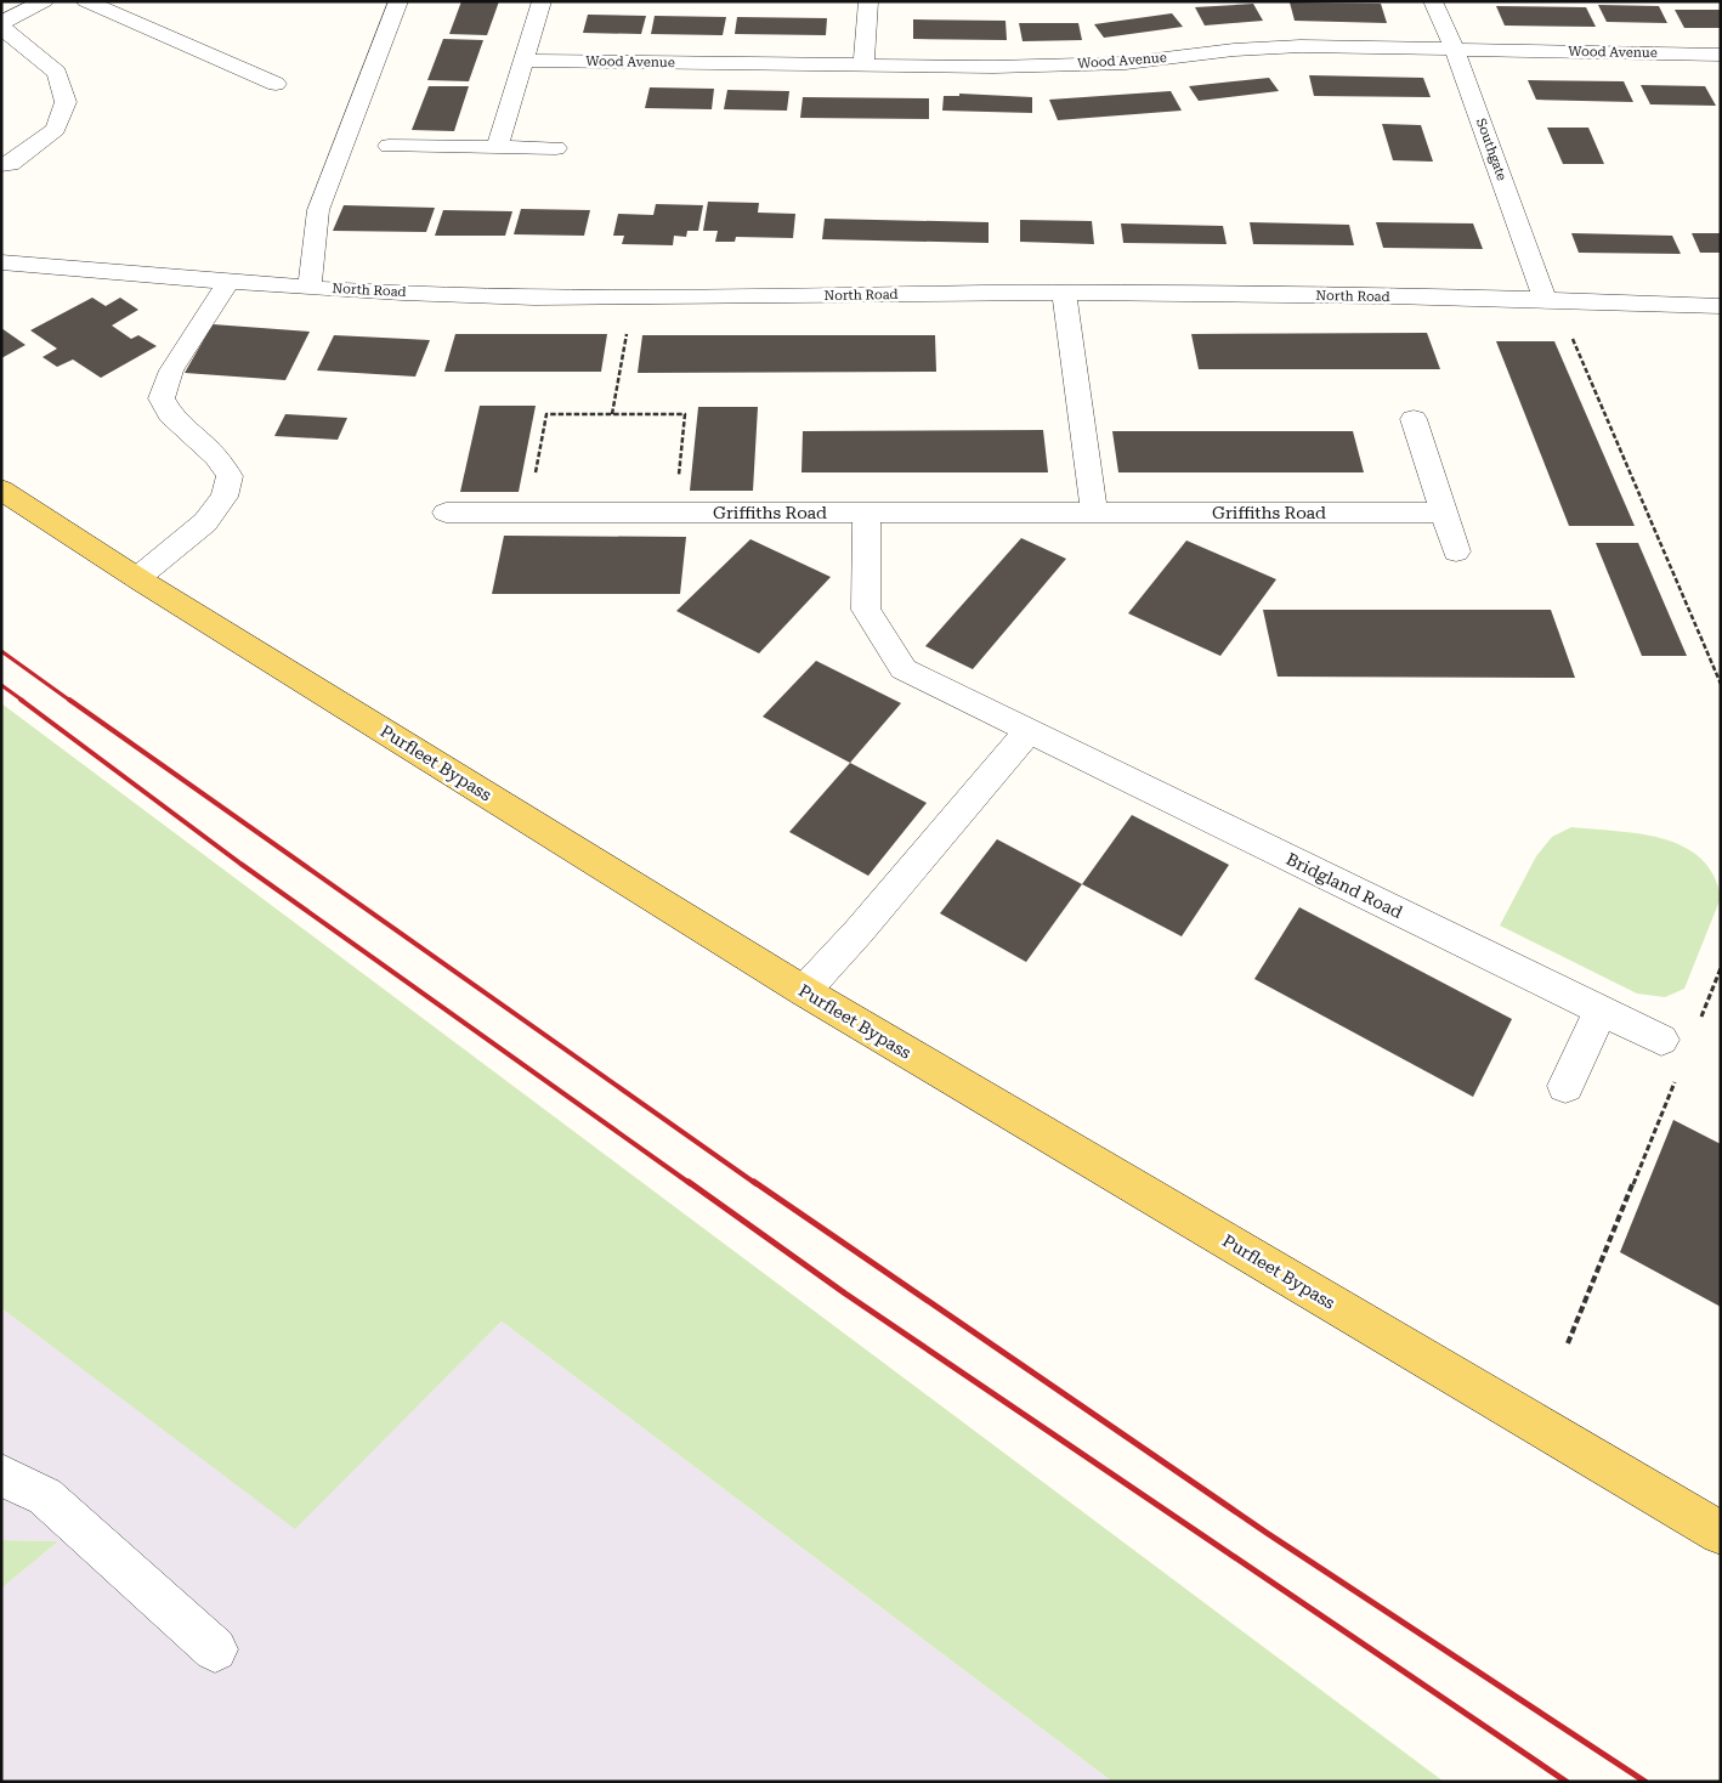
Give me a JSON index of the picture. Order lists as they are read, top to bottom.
{
  "streets": {
    "main road": ["Purfleet Bypass"],
    "street": [
      "Wood Avenue",
      "Southgate",
      "North Road",
      "Griffiths Road",
      "Bridgland Road"
    ]
  },
  "crossings": [
    ["Wood Avenue", "Southgate"],
    ["Southgate", "North Road"],
    ["Griffiths Road", "Bridgland Road"]
  ]
}
